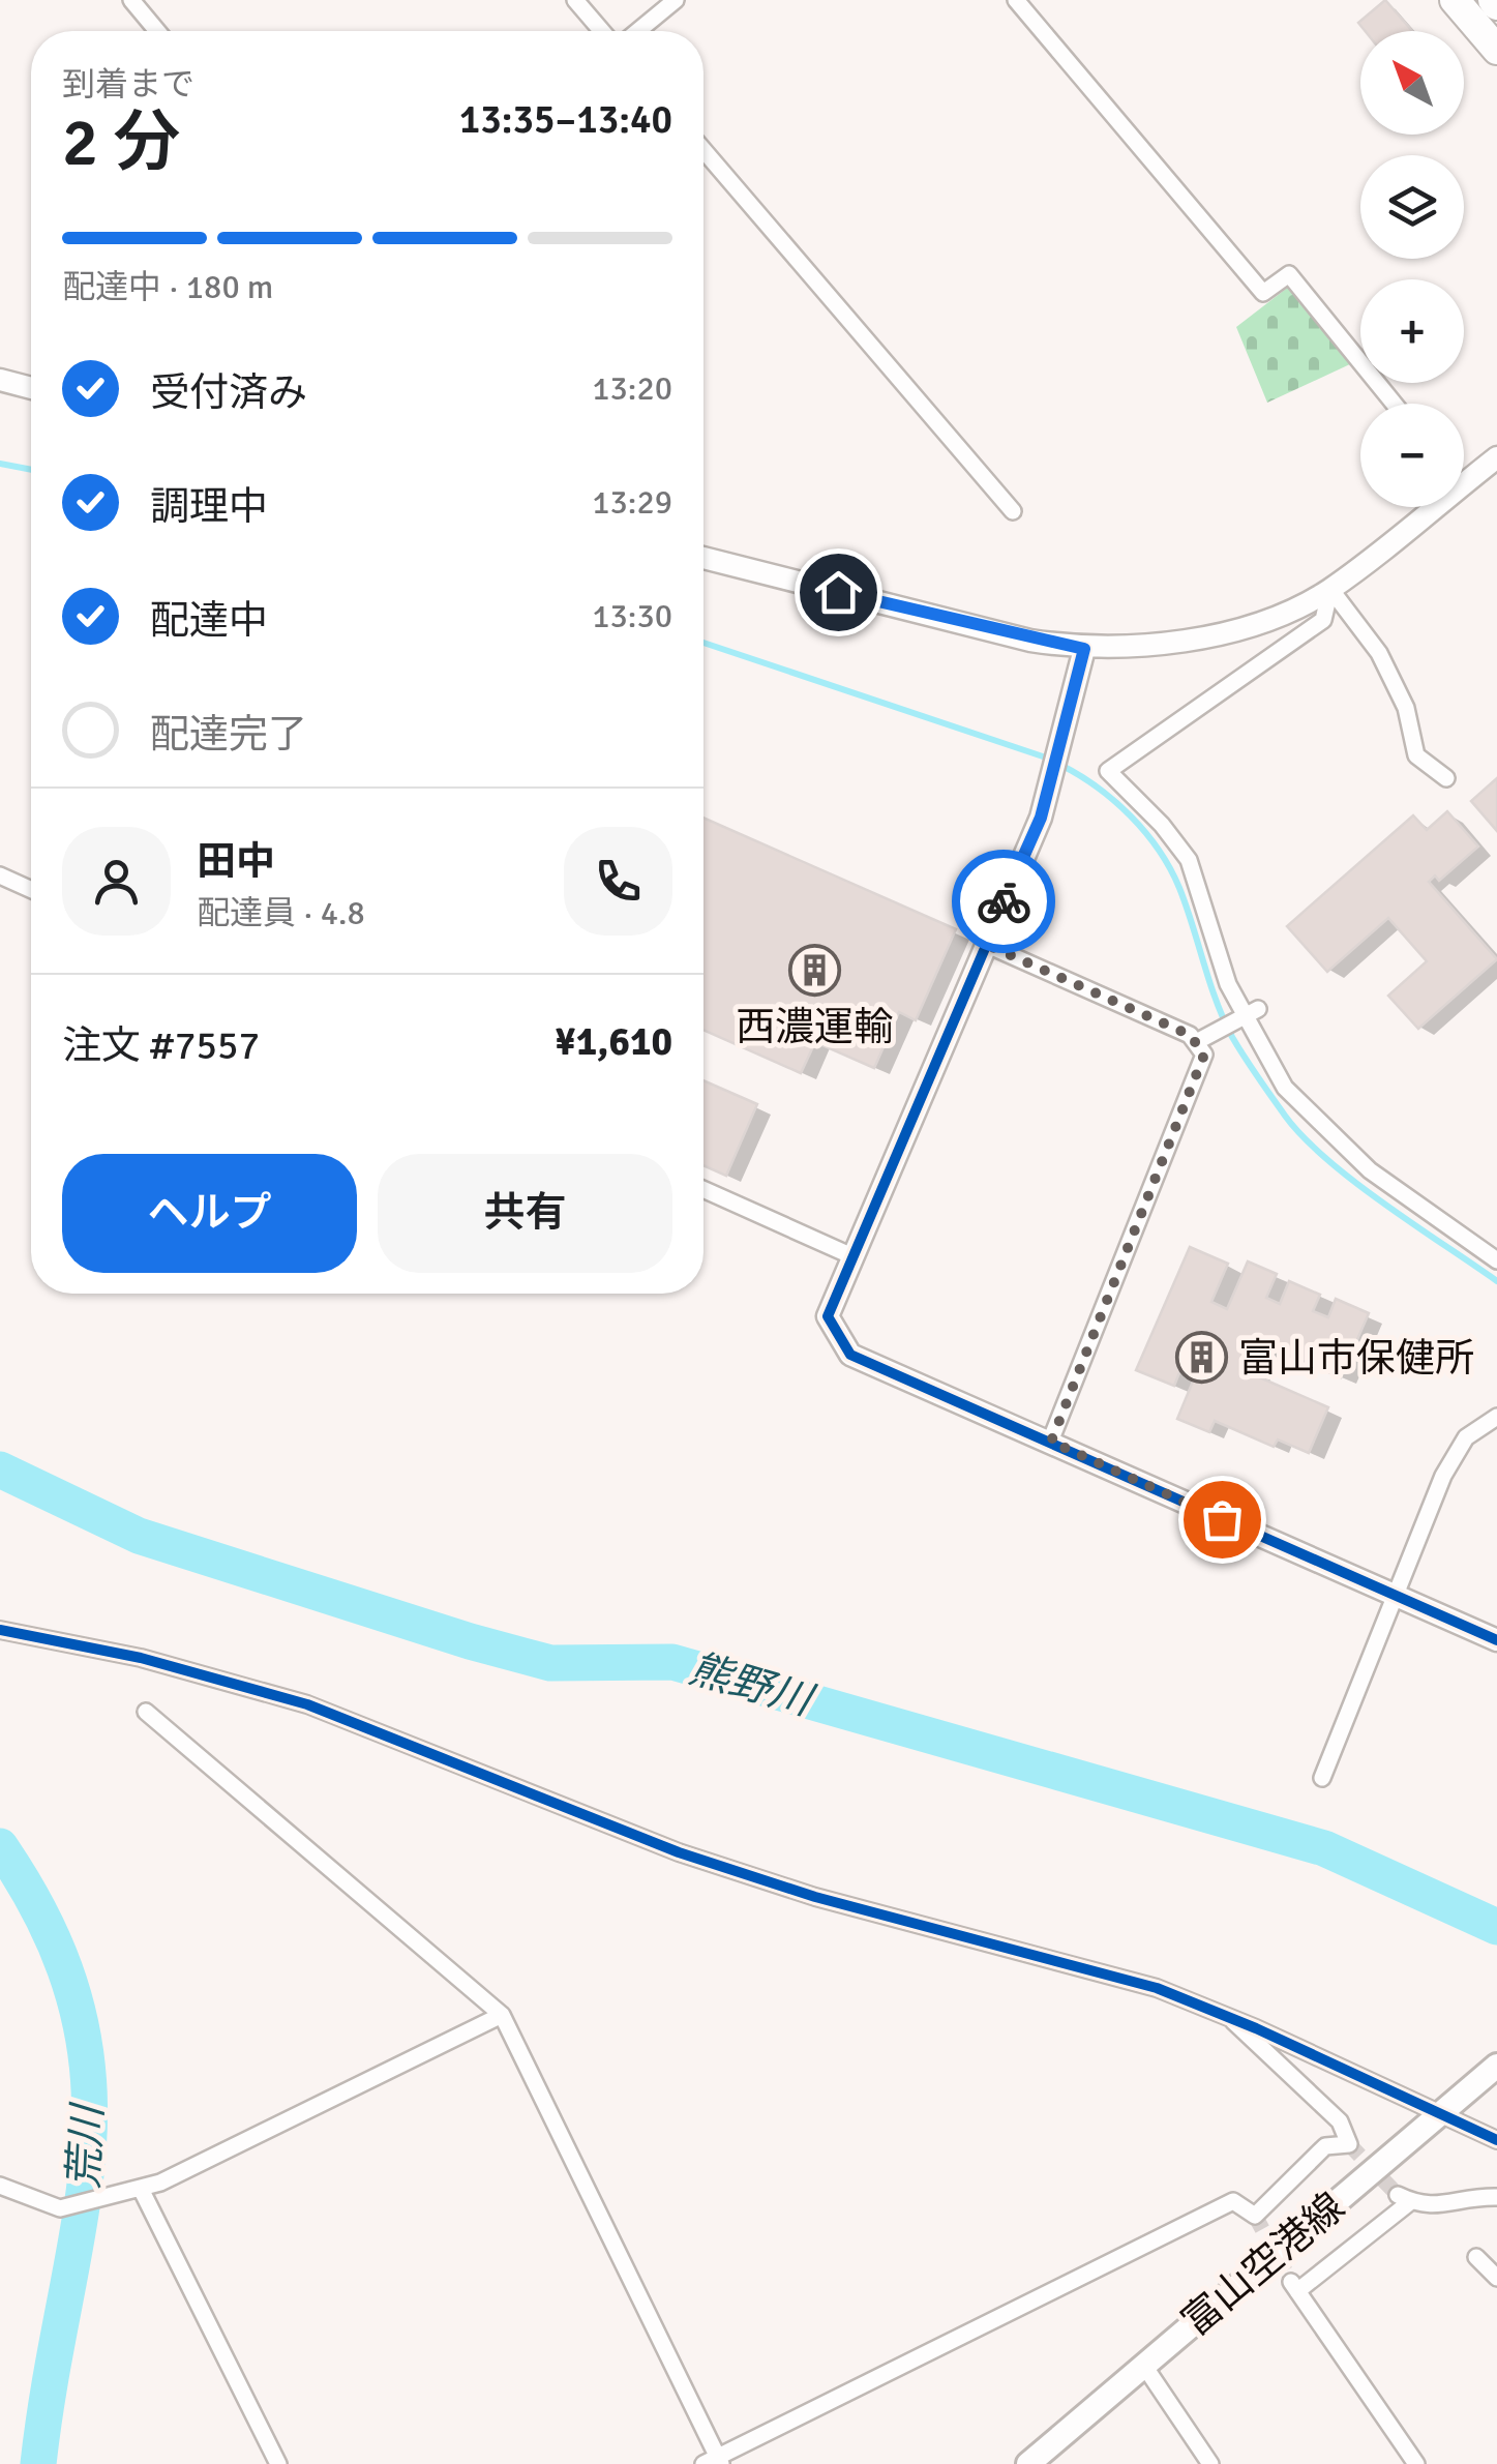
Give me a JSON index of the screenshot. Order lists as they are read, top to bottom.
{
  "streets": {
    "main road": ["富山空港線"]
  },
  "water": ["熊野川", "荒川"],
  "places": {
    "building": ["西濃運輸", "富山市保健所"]
  },
  "north": "top left",
  "page": {
    "map_buttons": ["+", "−"],
    "heading": ["2 分", "到着まで", "13:35–13:40"],
    "panel": [
      "田中",
      "配達員 · 4.8",
      "注文 #7557",
      "¥1,610"
    ],
    "bar": "配達中 · 180 m",
    "list": [
      ["受付済み", "13:20"],
      ["調理中", "13:29"],
      ["配達中", "13:30"],
      "配達完了"
    ],
    "buttons": ["ヘルプ", "共有"]
  }
}
